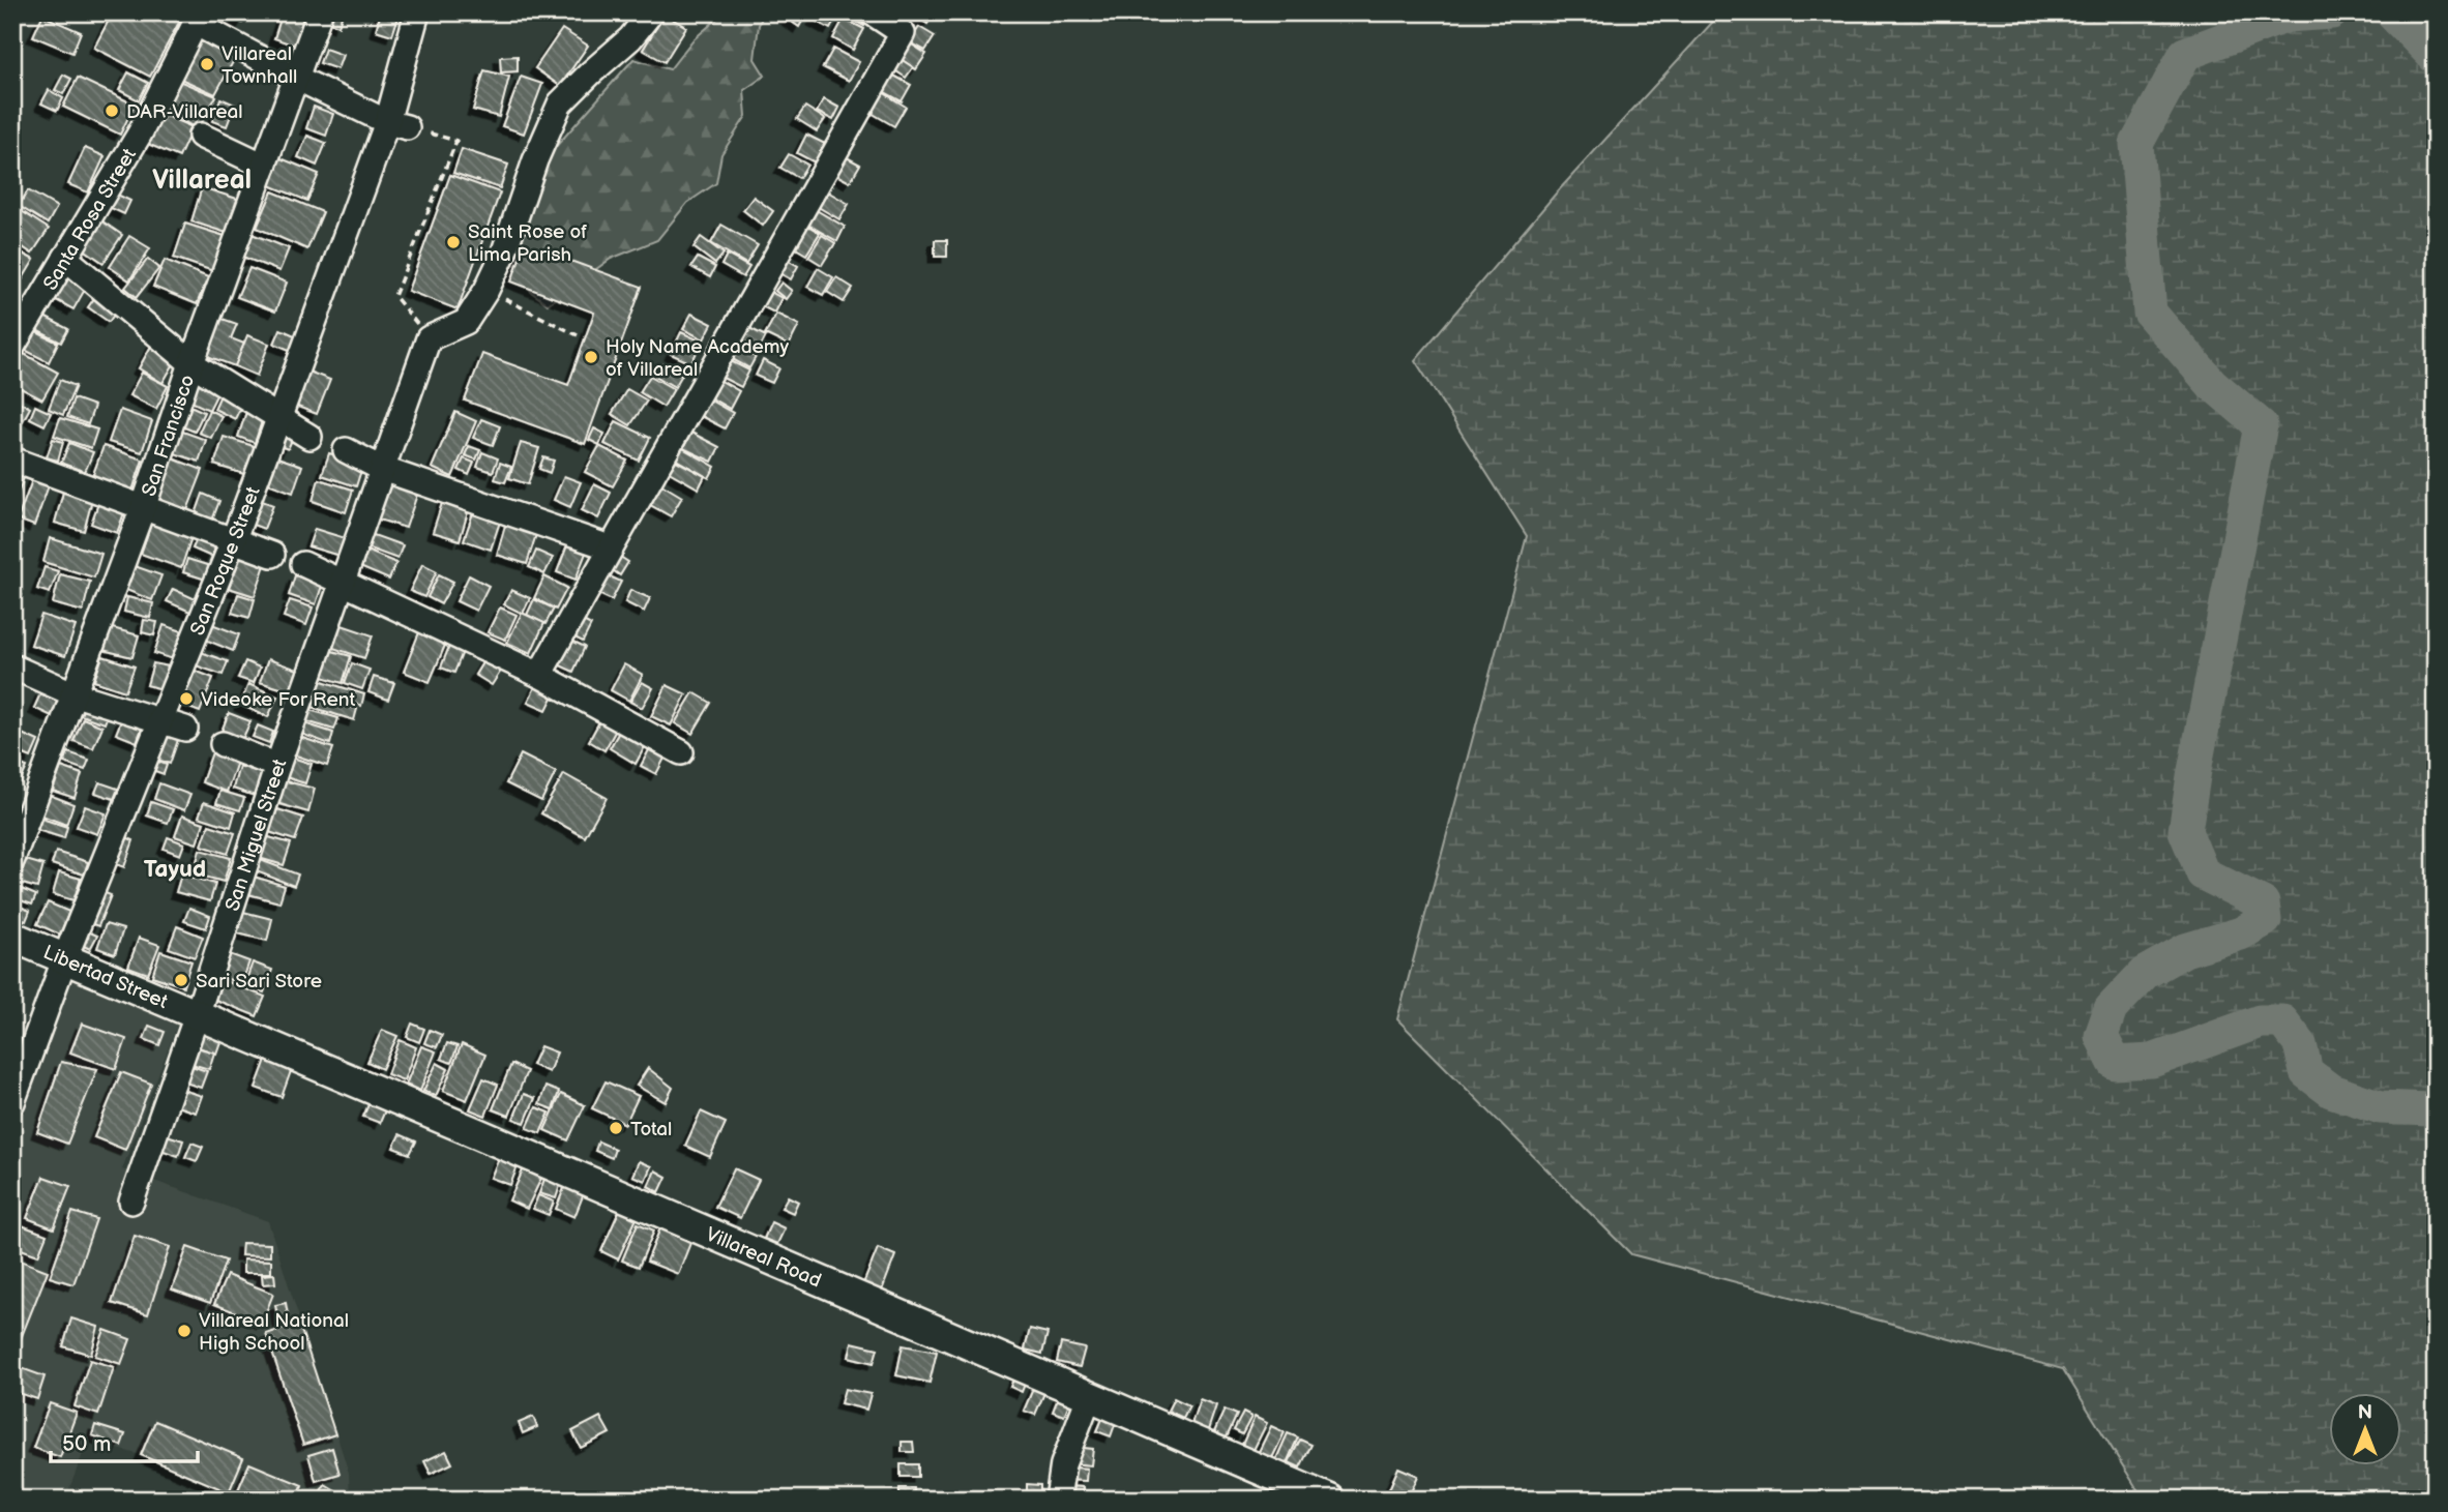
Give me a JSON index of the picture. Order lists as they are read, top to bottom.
{
  "streets": {
    "main road": ["Libertad Street", "Villareal Road"],
    "street": [
      "Santa Rosa Street",
      "San Francisco",
      "San Roque Street",
      "San Miguel Street"
    ]
  },
  "crossings": [
    ["San Roque Street", "Libertad Street"],
    ["San Miguel Street", "Libertad Street"],
    ["San Miguel Street", "Villareal Road"],
    ["Libertad Street", "Villareal Road"]
  ],
  "districts": ["Villareal", "Tayud"],
  "places": [
    "Villareal Townhall",
    "DAR-Villareal",
    "Saint Rose of Lima Parish",
    "Holy Name Academy of Villareal",
    "Videoke For Rent",
    "Sari Sari Store",
    "Total",
    "Villareal National High School"
  ],
  "scale_bar": "50 m",
  "north": "top"
}
